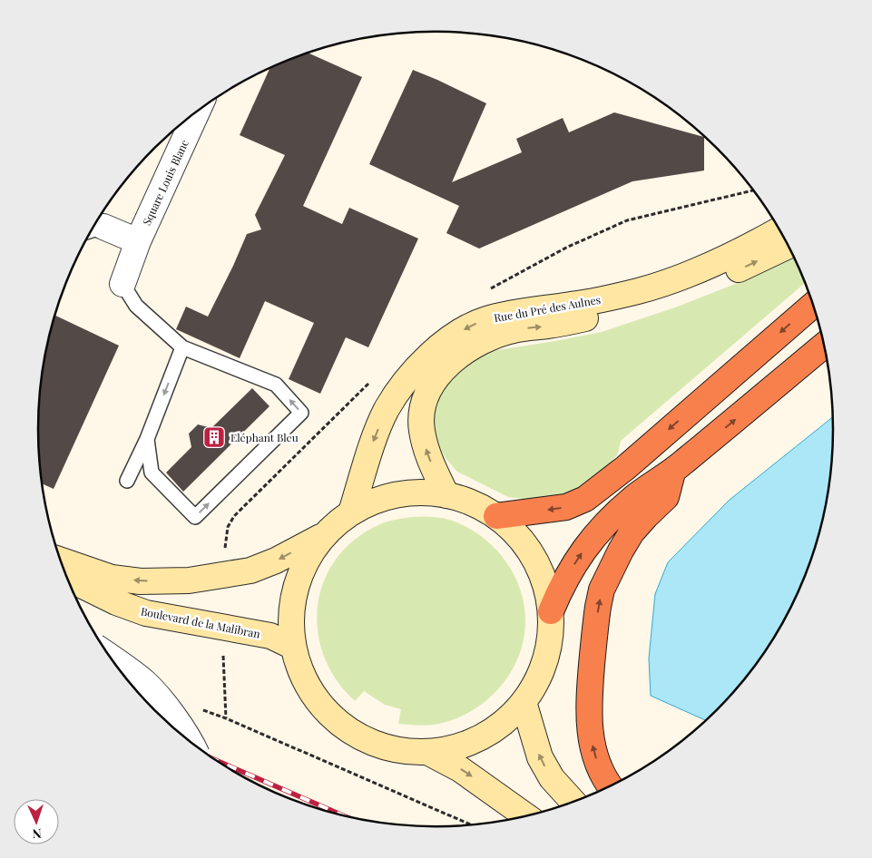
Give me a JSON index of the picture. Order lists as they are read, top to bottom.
{
  "streets": {
    "main road": ["Rue du Pré des Aulnes", "Boulevard de la Malibran"],
    "street": ["Square Louis Blanc"]
  },
  "places": {
    "building": ["Eléphant Bleu"]
  },
  "north": "bottom"
}
